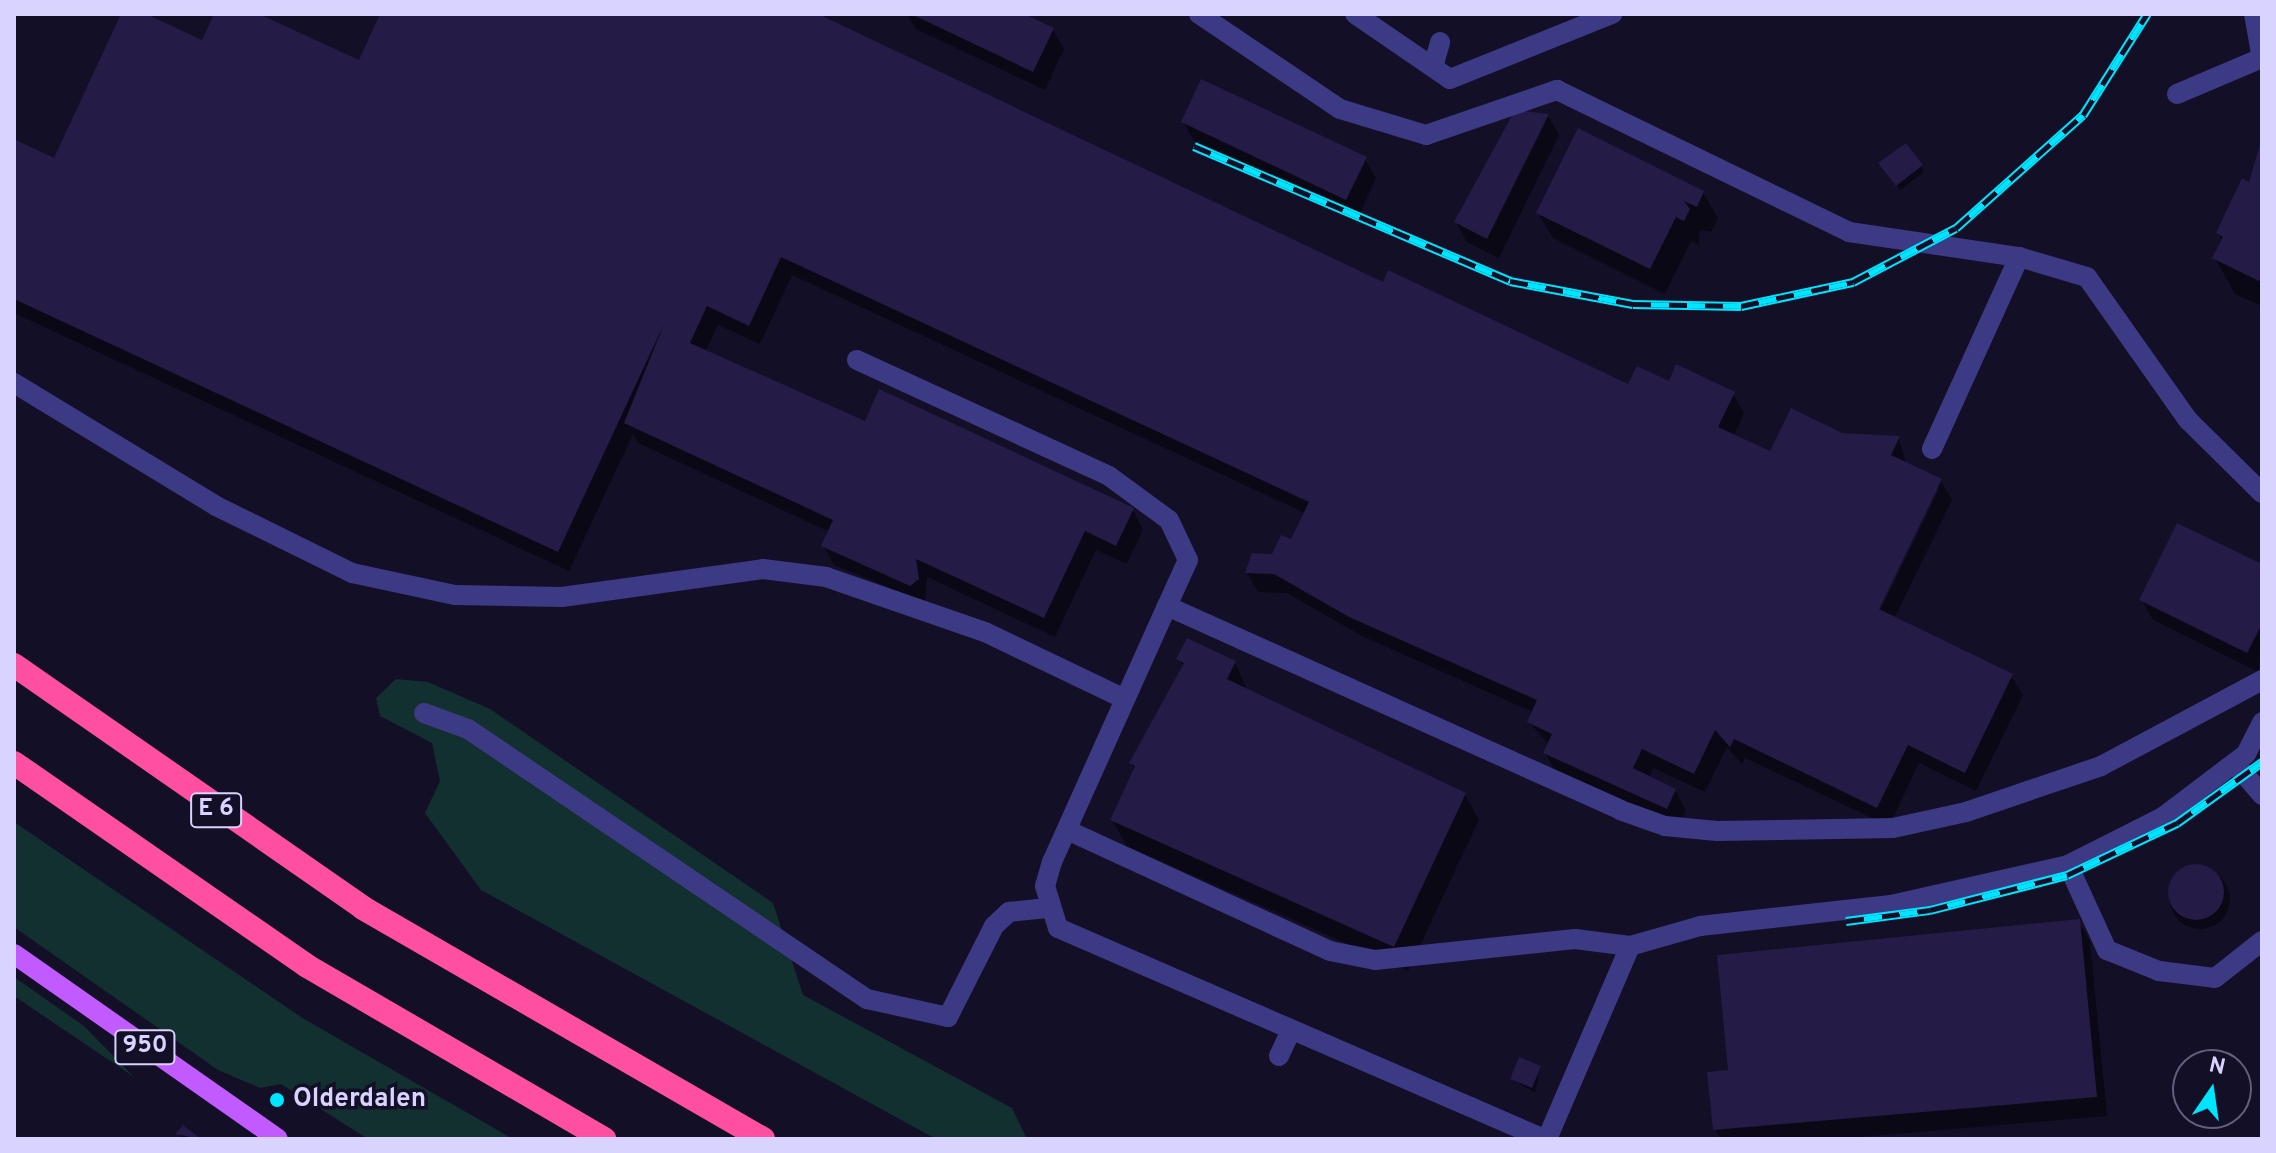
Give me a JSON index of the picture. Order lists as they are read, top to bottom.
{
  "streets": {
    "highway": ["E 6"],
    "main road": ["950"]
  },
  "places": ["Olderdalen"],
  "north": "top"
}
